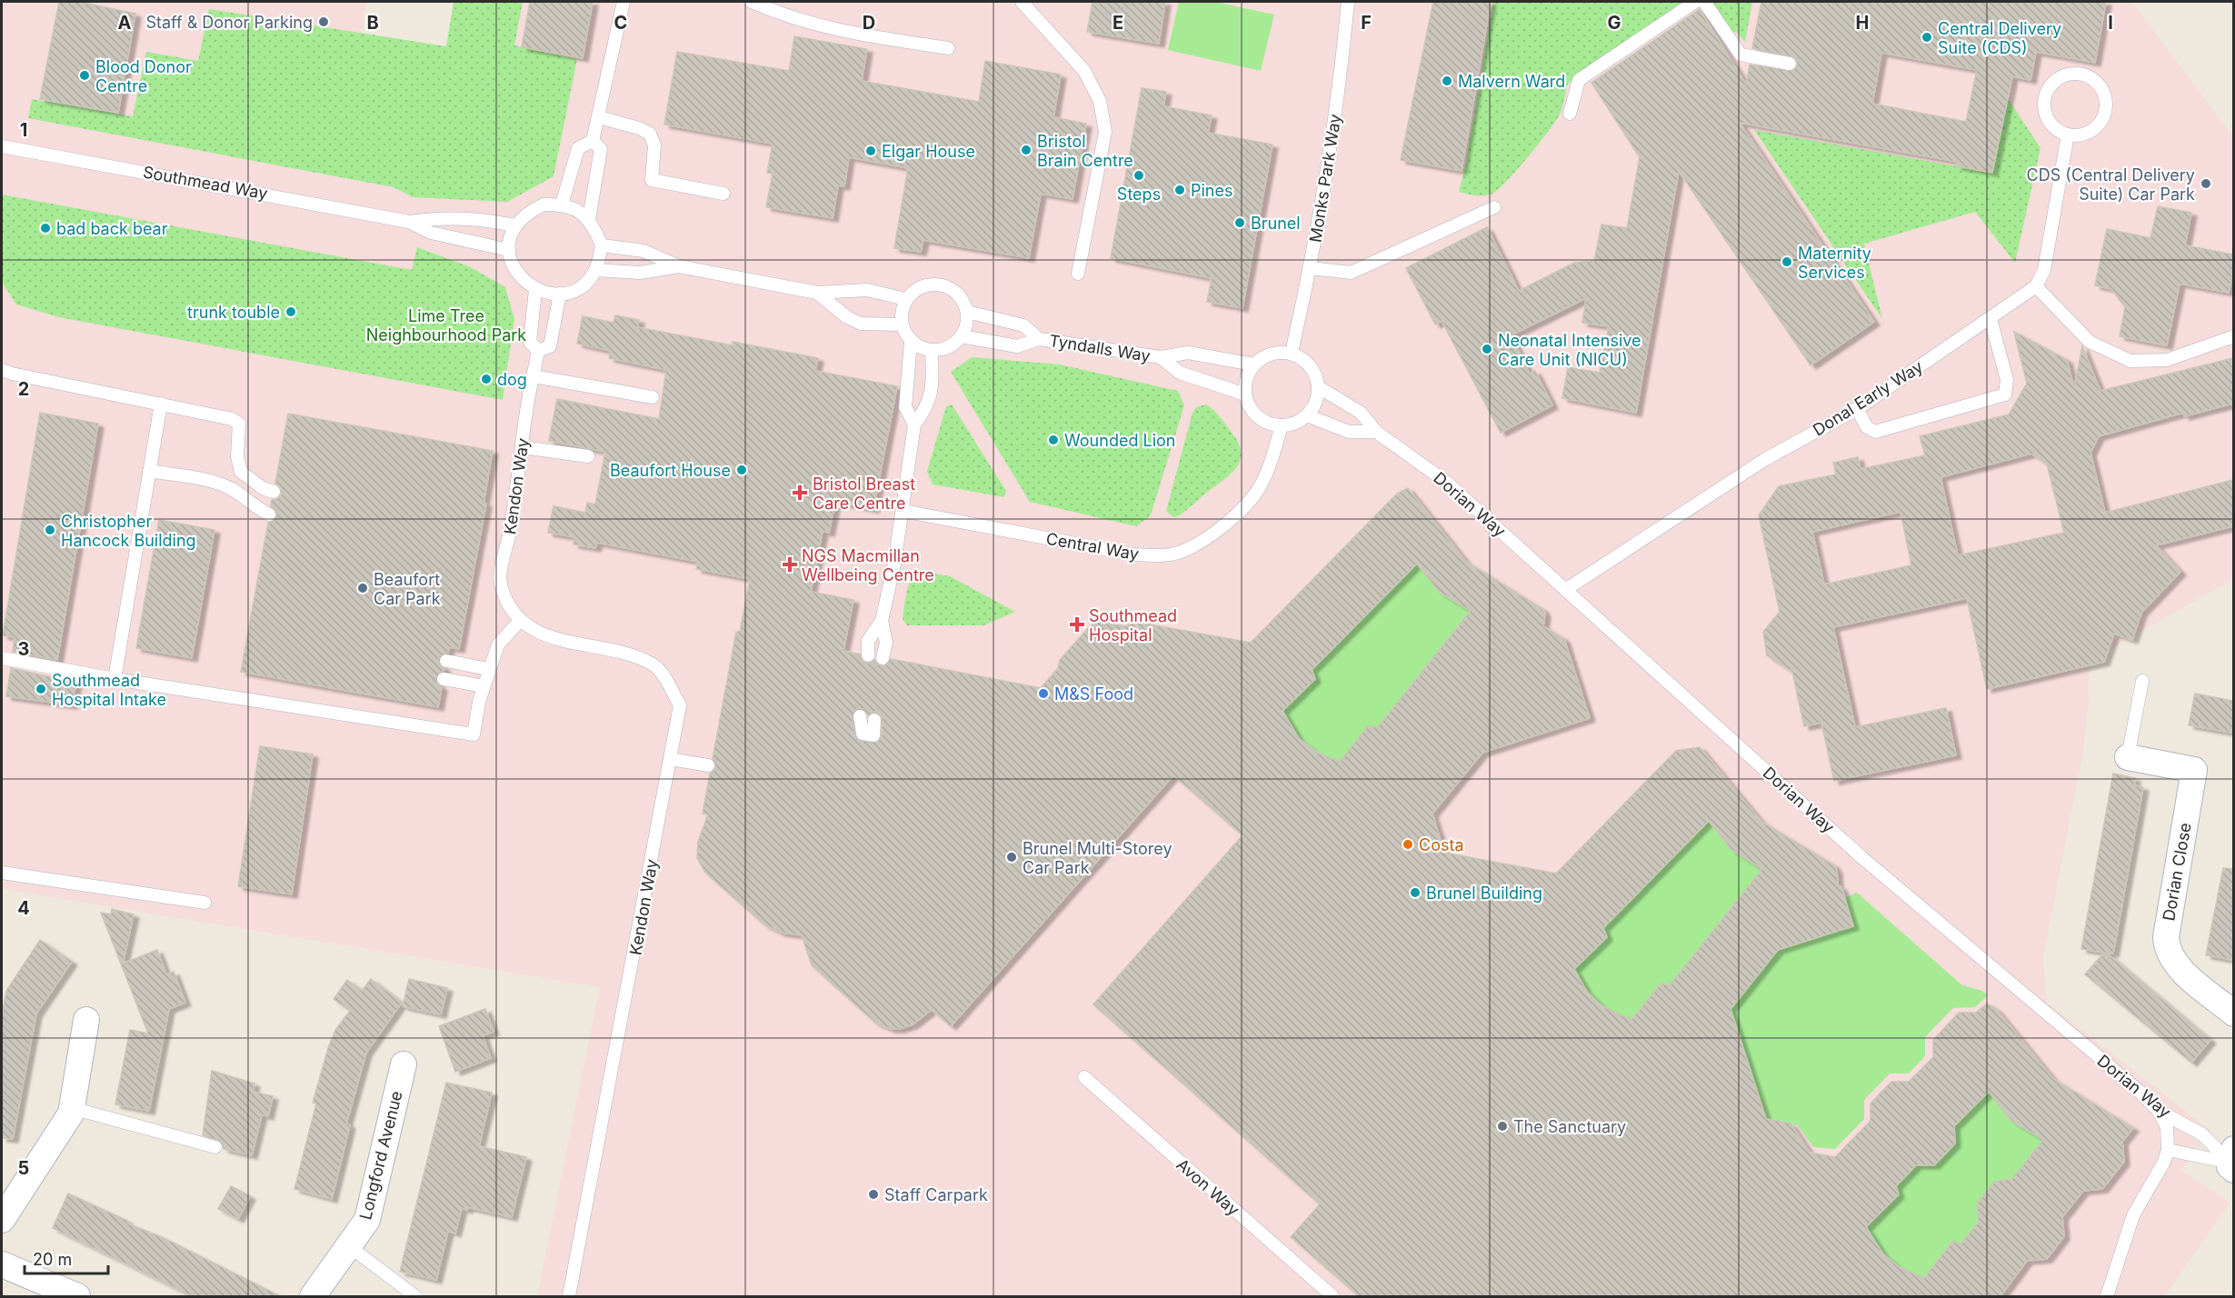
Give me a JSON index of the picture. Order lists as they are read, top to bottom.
{
  "streets": {
    "street": ["Dorian Close", "Longford Avenue"],
    "lane": [
      "Monks Park Way",
      "Southmead Way",
      "Tyndalls Way",
      "Donal Early Way",
      "Kendon Way",
      "Dorian Way",
      "Central Way",
      "Avon Way"
    ]
  },
  "crossings": [
    ["Monks Park Way", "Tyndalls Way"],
    ["Monks Park Way", "Dorian Way"],
    ["Monks Park Way", "Central Way"],
    ["Tyndalls Way", "Dorian Way"],
    ["Tyndalls Way", "Central Way"],
    ["Donal Early Way", "Dorian Way"],
    ["Dorian Way", "Central Way"]
  ],
  "parks": ["Lime Tree Neighbourhood Park"],
  "places": {
    "other": [
      "Staff & Donor Parking",
      "Central Delivery Suite (CDS)",
      "Blood Donor Centre",
      "Malvern Ward",
      "Bristol Brain Centre",
      "Elgar House",
      "Steps",
      "CDS (Central Delivery Suite) Car Park",
      "Pines",
      "Brunel",
      "bad back bear",
      "Maternity Services",
      "trunk touble",
      "Neonatal Intensive Care Unit (NICU)",
      "dog",
      "Wounded Lion",
      "Beaufort House",
      "Christopher Hancock Building",
      "Beaufort Car Park",
      "Southmead Hospital Intake",
      "M&S Food",
      "Costa",
      "Brunel Multi-Storey Car Park",
      "Brunel Building",
      "The Sanctuary",
      "Staff Carpark"
    ],
    "health": ["Bristol Breast Care Centre", "NGS Macmillan Wellbeing Centre", "Southmead Hospital"]
  },
  "scale_bar": "20 m",
  "grid": {
    "columns": [
      "A",
      "B",
      "C",
      "D",
      "E",
      "F",
      "G",
      "H",
      "I"
    ],
    "rows": [
      "1",
      "2",
      "3",
      "4",
      "5"
    ]
  }
}
